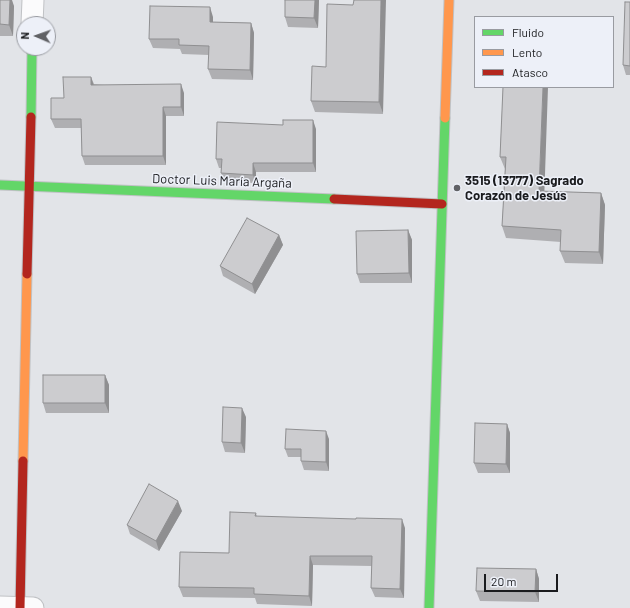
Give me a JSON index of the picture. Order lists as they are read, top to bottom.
{
  "streets": {
    "street": ["Doctor Luis María Argaña"]
  },
  "places": ["3515 (13777) Sagrado Corazón de Jesús"],
  "legend": ["Fluido", "Lento", "Atasco"],
  "scale_bar": "20 m",
  "north": "left"
}
